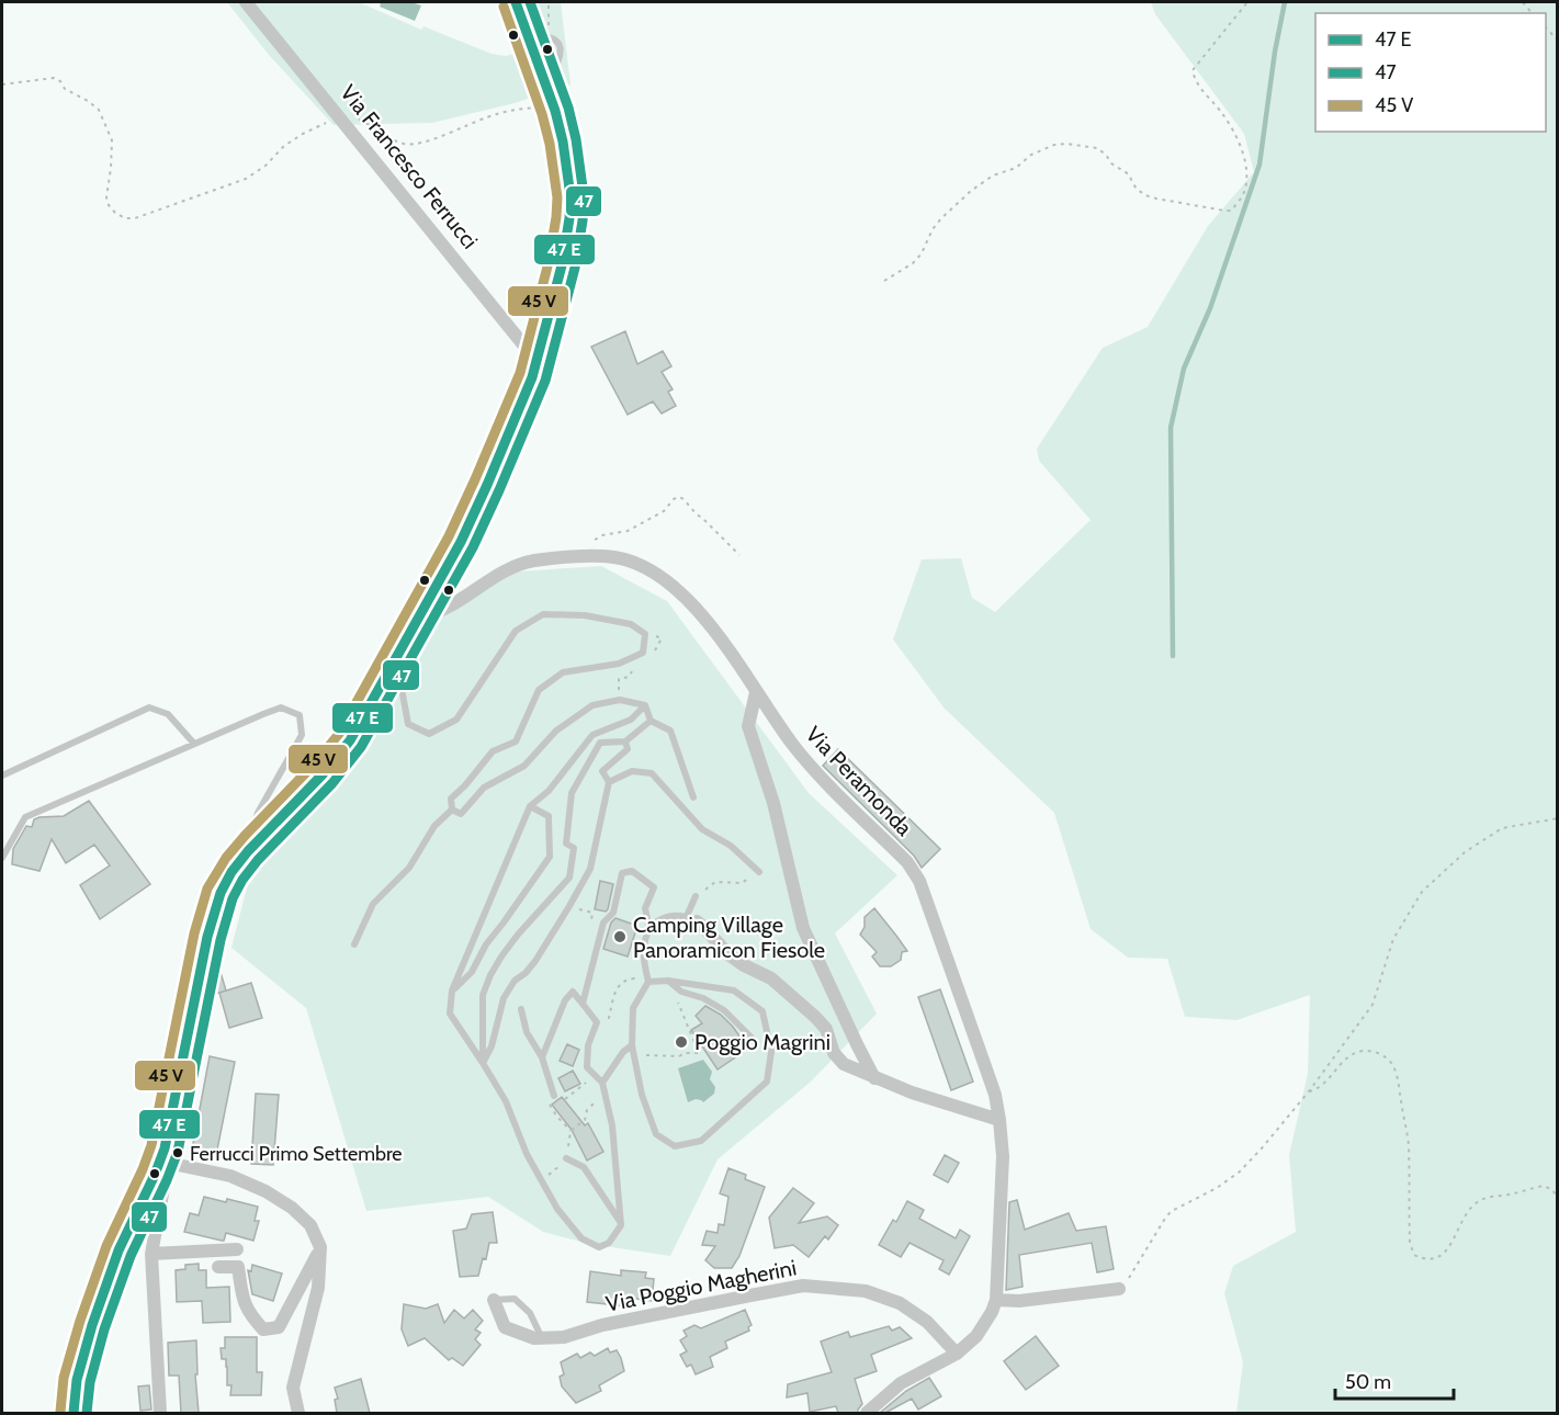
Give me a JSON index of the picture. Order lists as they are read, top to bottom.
{
  "streets": {
    "street": ["Via Francesco Ferrucci", "Via Peramonda", "Via Poggio Magherini"]
  },
  "places": ["Camping Village Panoramicon Fiesole", "Poggio Magrini", "Ferrucci Primo Settembre"],
  "lines": ["transit line 47"],
  "legend": ["47 E", "47", "45 V"],
  "scale_bar": "50 m"
}
